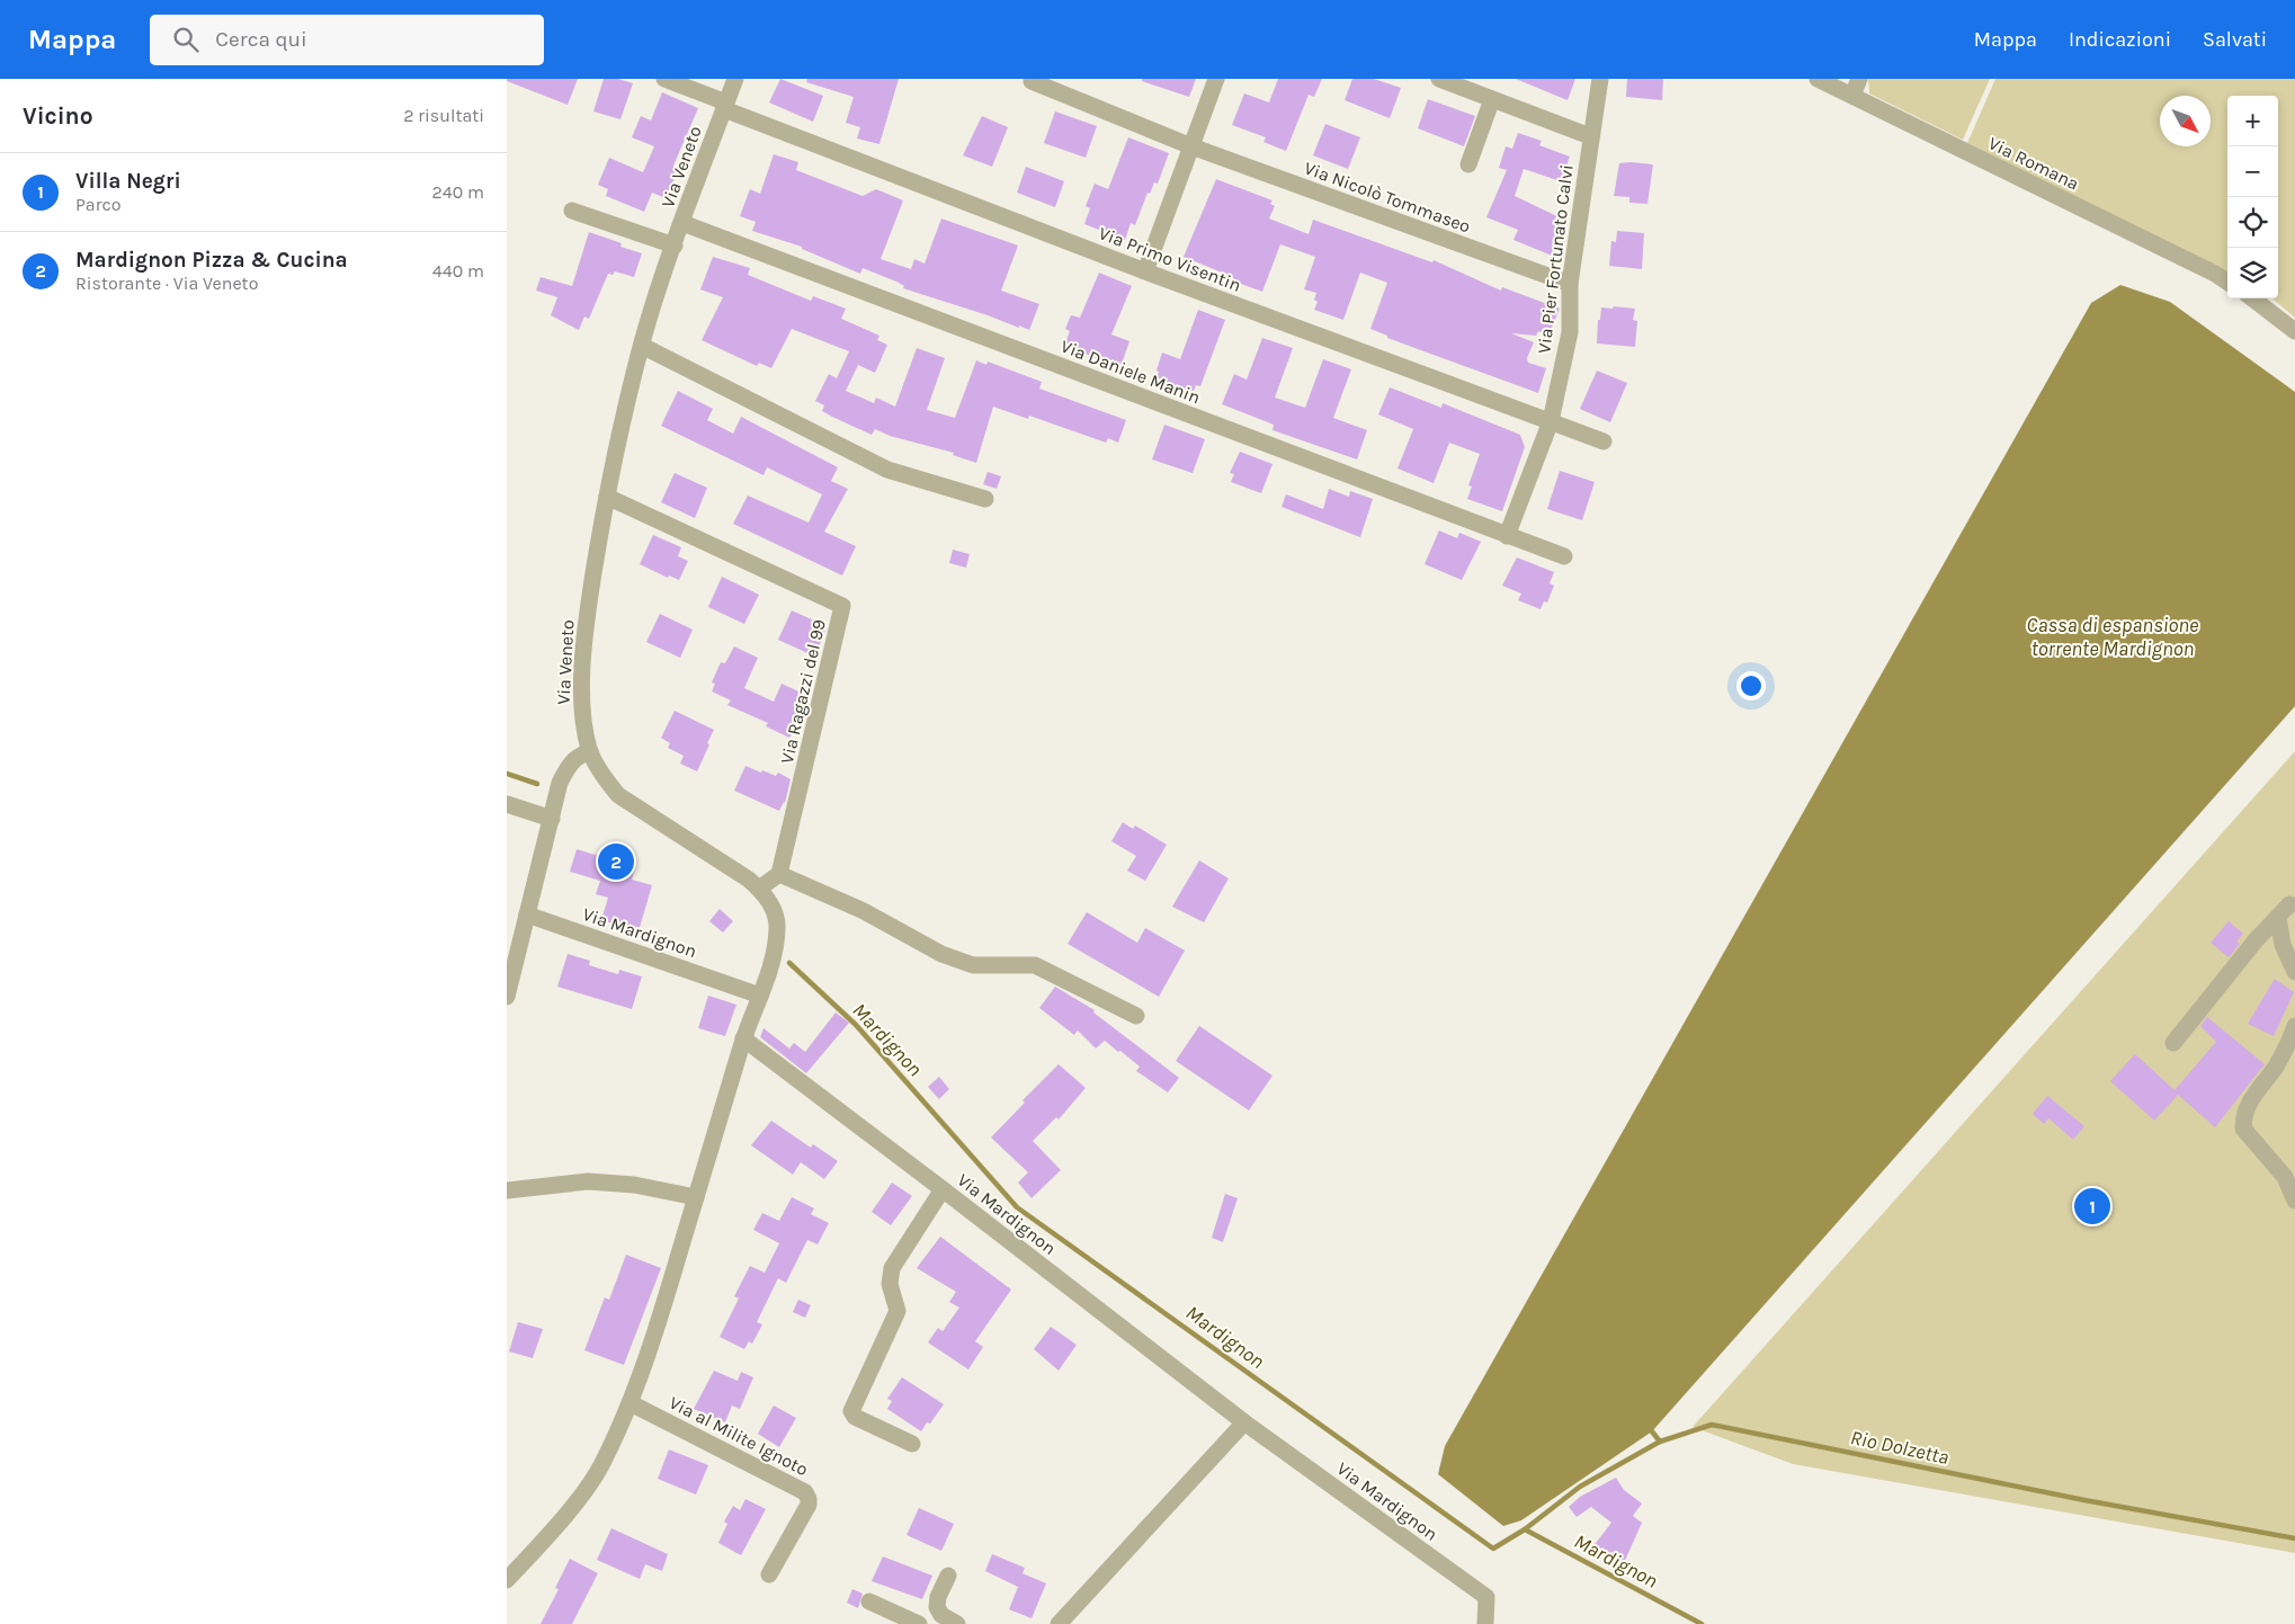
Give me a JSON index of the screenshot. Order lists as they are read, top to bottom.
{
  "streets": {
    "street": [
      "Via Romana",
      "Via Veneto",
      "Via Nicolò Tommaseo",
      "Via Primo Visentin",
      "Via Pier Fortunato Calvi",
      "Via Daniele Manin",
      "Via Ragazzi del 99",
      "Via Mardignon",
      "Via al Milite Ignoto"
    ]
  },
  "crossings": [
    ["Via Veneto", "Via Primo Visentin"],
    ["Via Veneto", "Via Daniele Manin"],
    ["Via Veneto", "Via Ragazzi del 99"],
    ["Via Veneto", "Via Mardignon"],
    ["Via Nicolò Tommaseo", "Via Pier Fortunato Calvi"],
    ["Via Primo Visentin", "Via Pier Fortunato Calvi"],
    ["Via Pier Fortunato Calvi", "Via Daniele Manin"]
  ],
  "water": ["Cassa di espansione torrente Mardignon", "Mardignon", "Rio Dolzetta"],
  "north": "bottom right",
  "page": {
    "header": "Mappa",
    "search": "Cerca qui",
    "nav": ["Mappa", "Indicazioni", "Salvati"],
    "heading": ["Vicino", "2 risultati"],
    "map_buttons": ["+", "−"],
    "list": [
      {
        "mark": "1",
        "name": "Villa Negri",
        "note": "Parco",
        "value": "240 m"
      },
      {
        "mark": "2",
        "name": "Mardignon Pizza & Cucina",
        "note": "Ristorante · Via Veneto",
        "value": "440 m"
      }
    ],
    "pins": ["2", "1"]
  }
}
